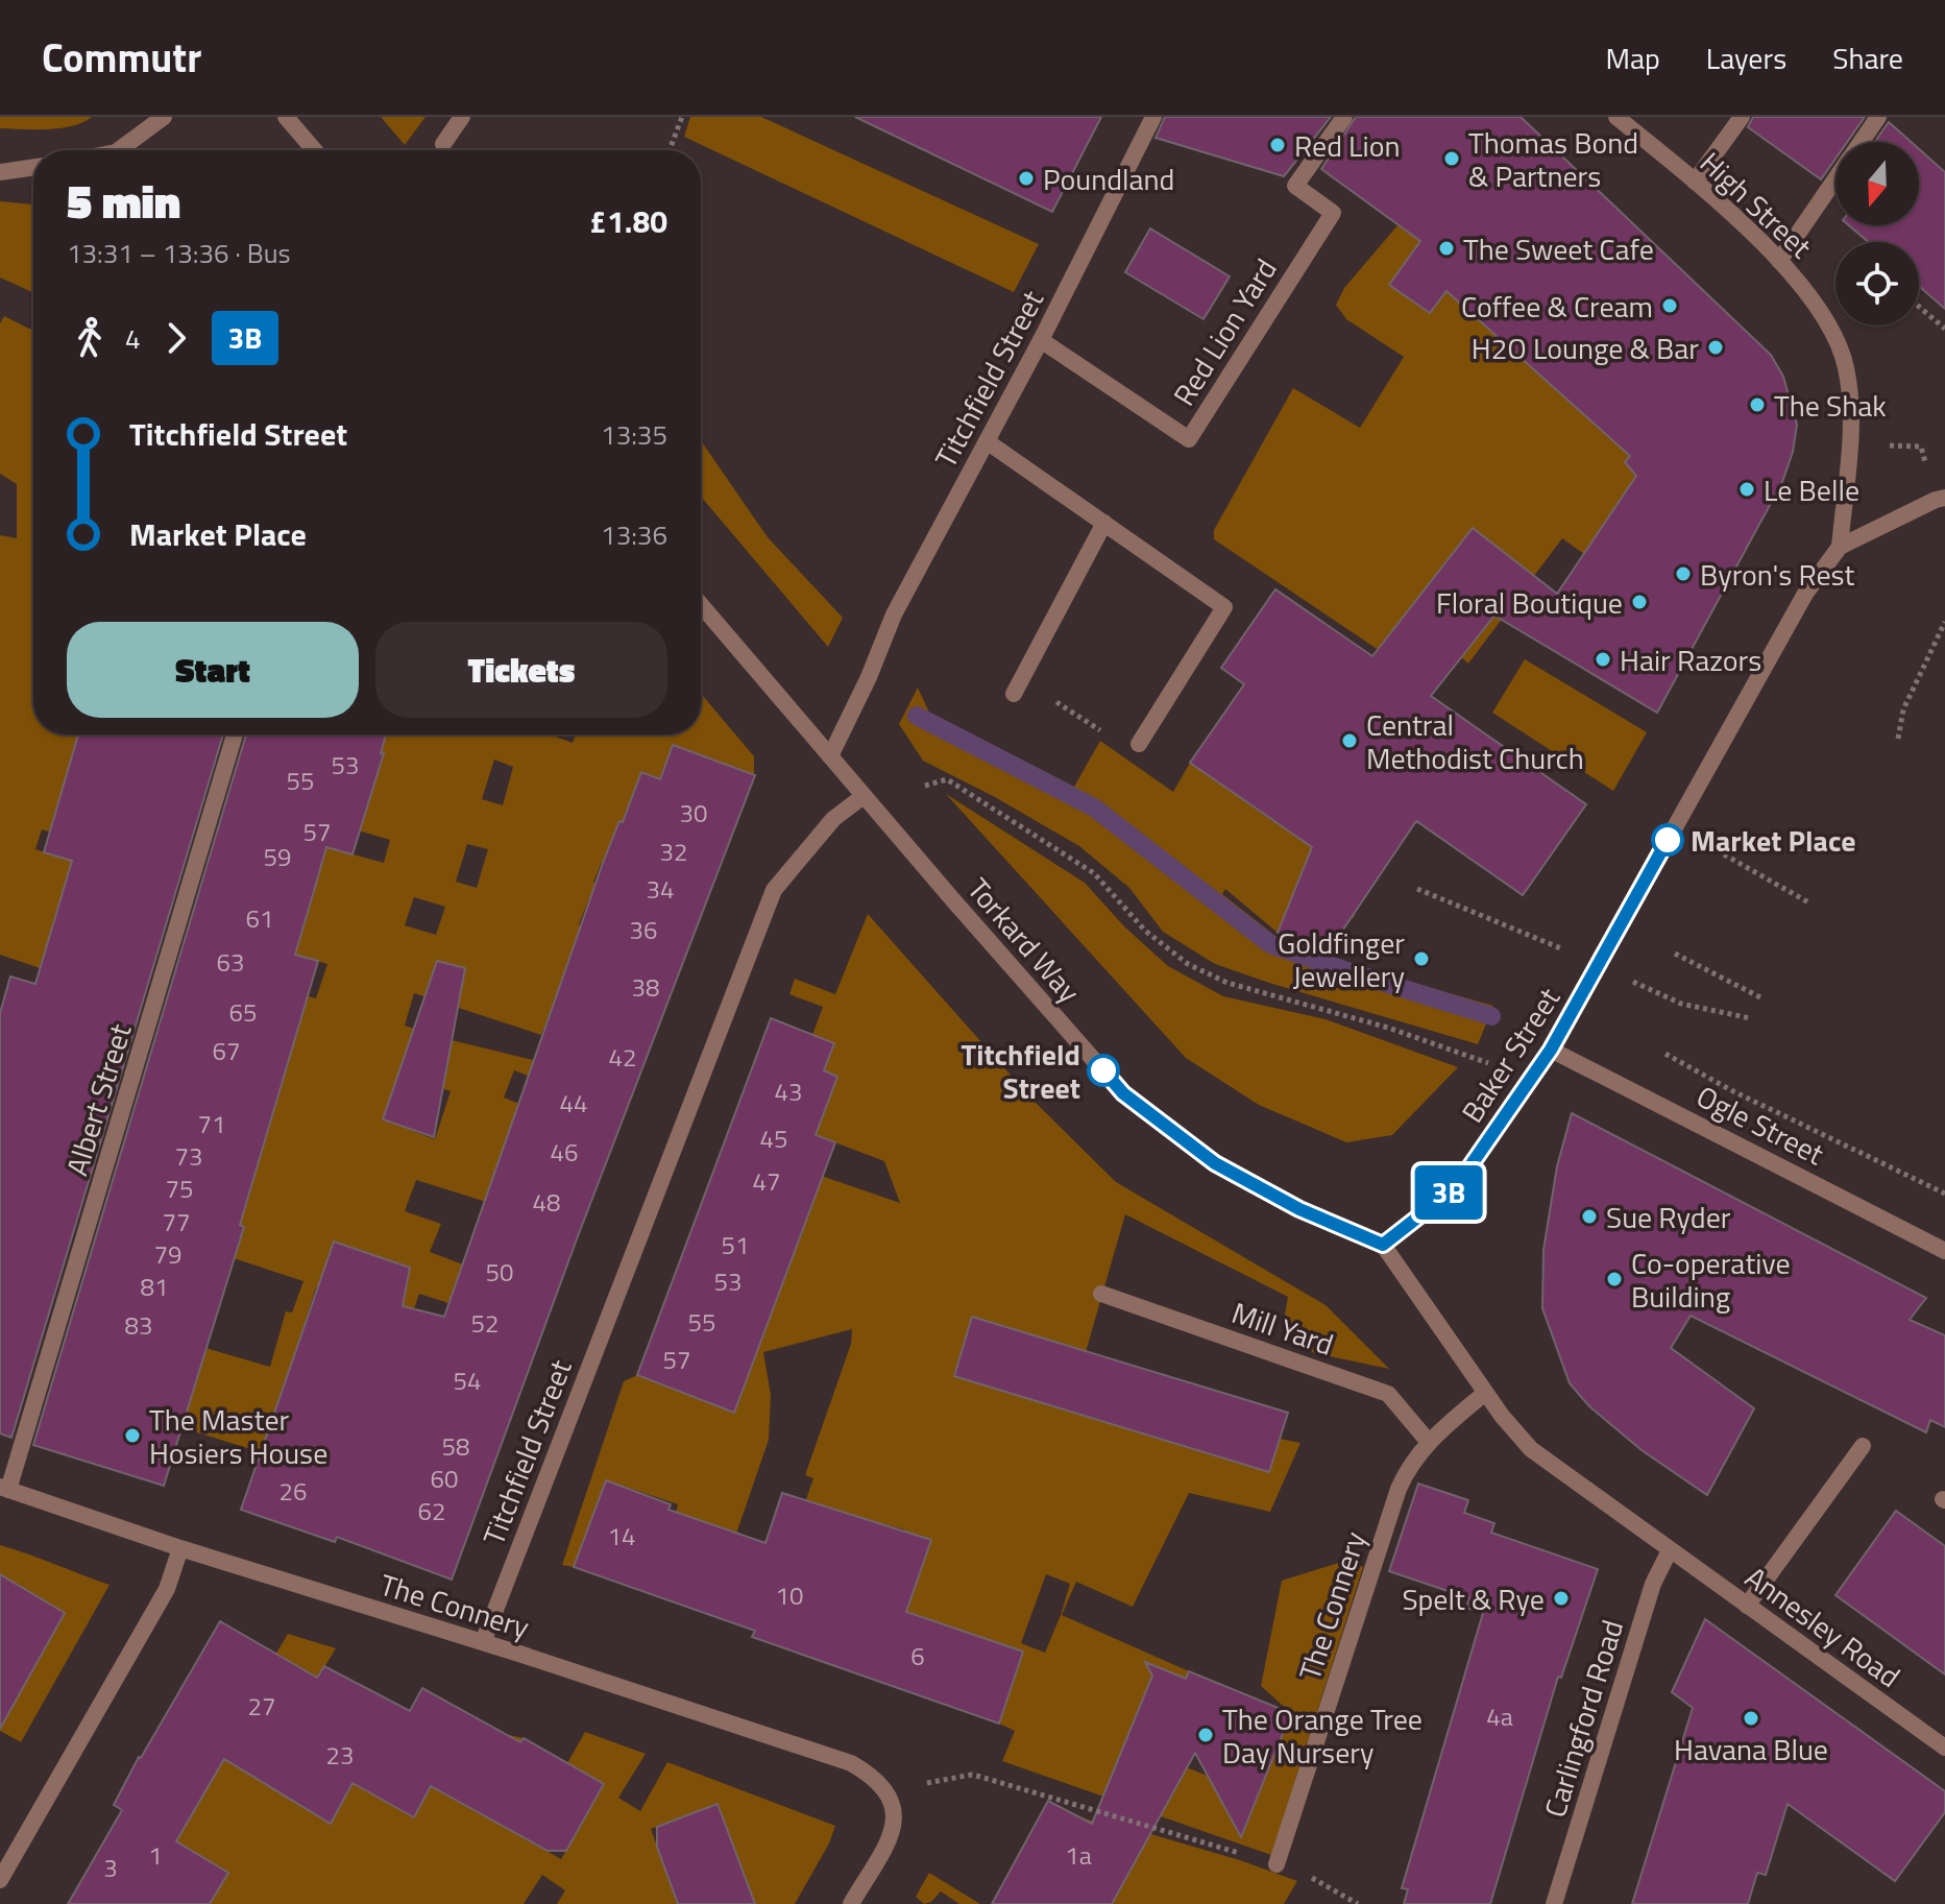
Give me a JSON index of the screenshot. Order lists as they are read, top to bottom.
{
  "streets": {
    "street": [
      "High Street",
      "Red Lion Yard",
      "Titchfield Street",
      "Torkard Way",
      "Baker Street",
      "Albert Street",
      "Ogle Street",
      "Mill Yard",
      "The Connery",
      "Annesley Road",
      "Carlingford Road"
    ]
  },
  "crossings": [
    ["High Street", "Baker Street"],
    ["Red Lion Yard", "Titchfield Street"],
    ["Titchfield Street", "Torkard Way"],
    ["Titchfield Street", "The Connery"],
    ["Torkard Way", "Baker Street"],
    ["Baker Street", "Ogle Street"],
    ["Albert Street", "The Connery"],
    ["Mill Yard", "The Connery"],
    ["Annesley Road", "Carlingford Road"]
  ],
  "places": [
    "Red Lion",
    "Thomas Bond & Partners",
    "Poundland",
    "The Sweet Cafe",
    "Coffee & Cream",
    "H2O Lounge & Bar",
    "The Shak",
    "Le Belle",
    "Byron's Rest",
    "Floral Boutique",
    "Hair Razors",
    "Central Methodist Church",
    "Market Place",
    "Goldfinger Jewellery",
    "Titchfield Street",
    "Sue Ryder",
    "Co-operative Building",
    "The Master Hosiers House",
    "Spelt & Rye",
    "Havana Blue",
    "The Orange Tree Day Nursery"
  ],
  "lines": ["bus line 3B"],
  "house_numbers": [
    "53",
    "55",
    "30",
    "57",
    "32",
    "59",
    "34",
    "61",
    "36",
    "63",
    "38",
    "65",
    "67",
    "42",
    "43",
    "44",
    "71",
    "45",
    "46",
    "73",
    "47",
    "75",
    "48",
    "77",
    "51",
    "79",
    "50",
    "53",
    "81",
    "55",
    "52",
    "83",
    "57",
    "54",
    "58",
    "60",
    "26",
    "62",
    "14",
    "10",
    "6",
    "27",
    "4a",
    "23",
    "1",
    "1a",
    "3"
  ],
  "north": "bottom",
  "page": {
    "header": "Commutr",
    "nav": ["Map", "Layers", "Share"],
    "on_map": "3B",
    "heading": ["5 min", "13:31 – 13:36 · Bus", "£1.80"],
    "legs": ["4", "3B"],
    "list": [
      {
        "name": "Titchfield Street",
        "value": "13:35"
      },
      {
        "name": "Market Place",
        "value": "13:36"
      }
    ],
    "buttons": ["Start", "Tickets"]
  }
}
